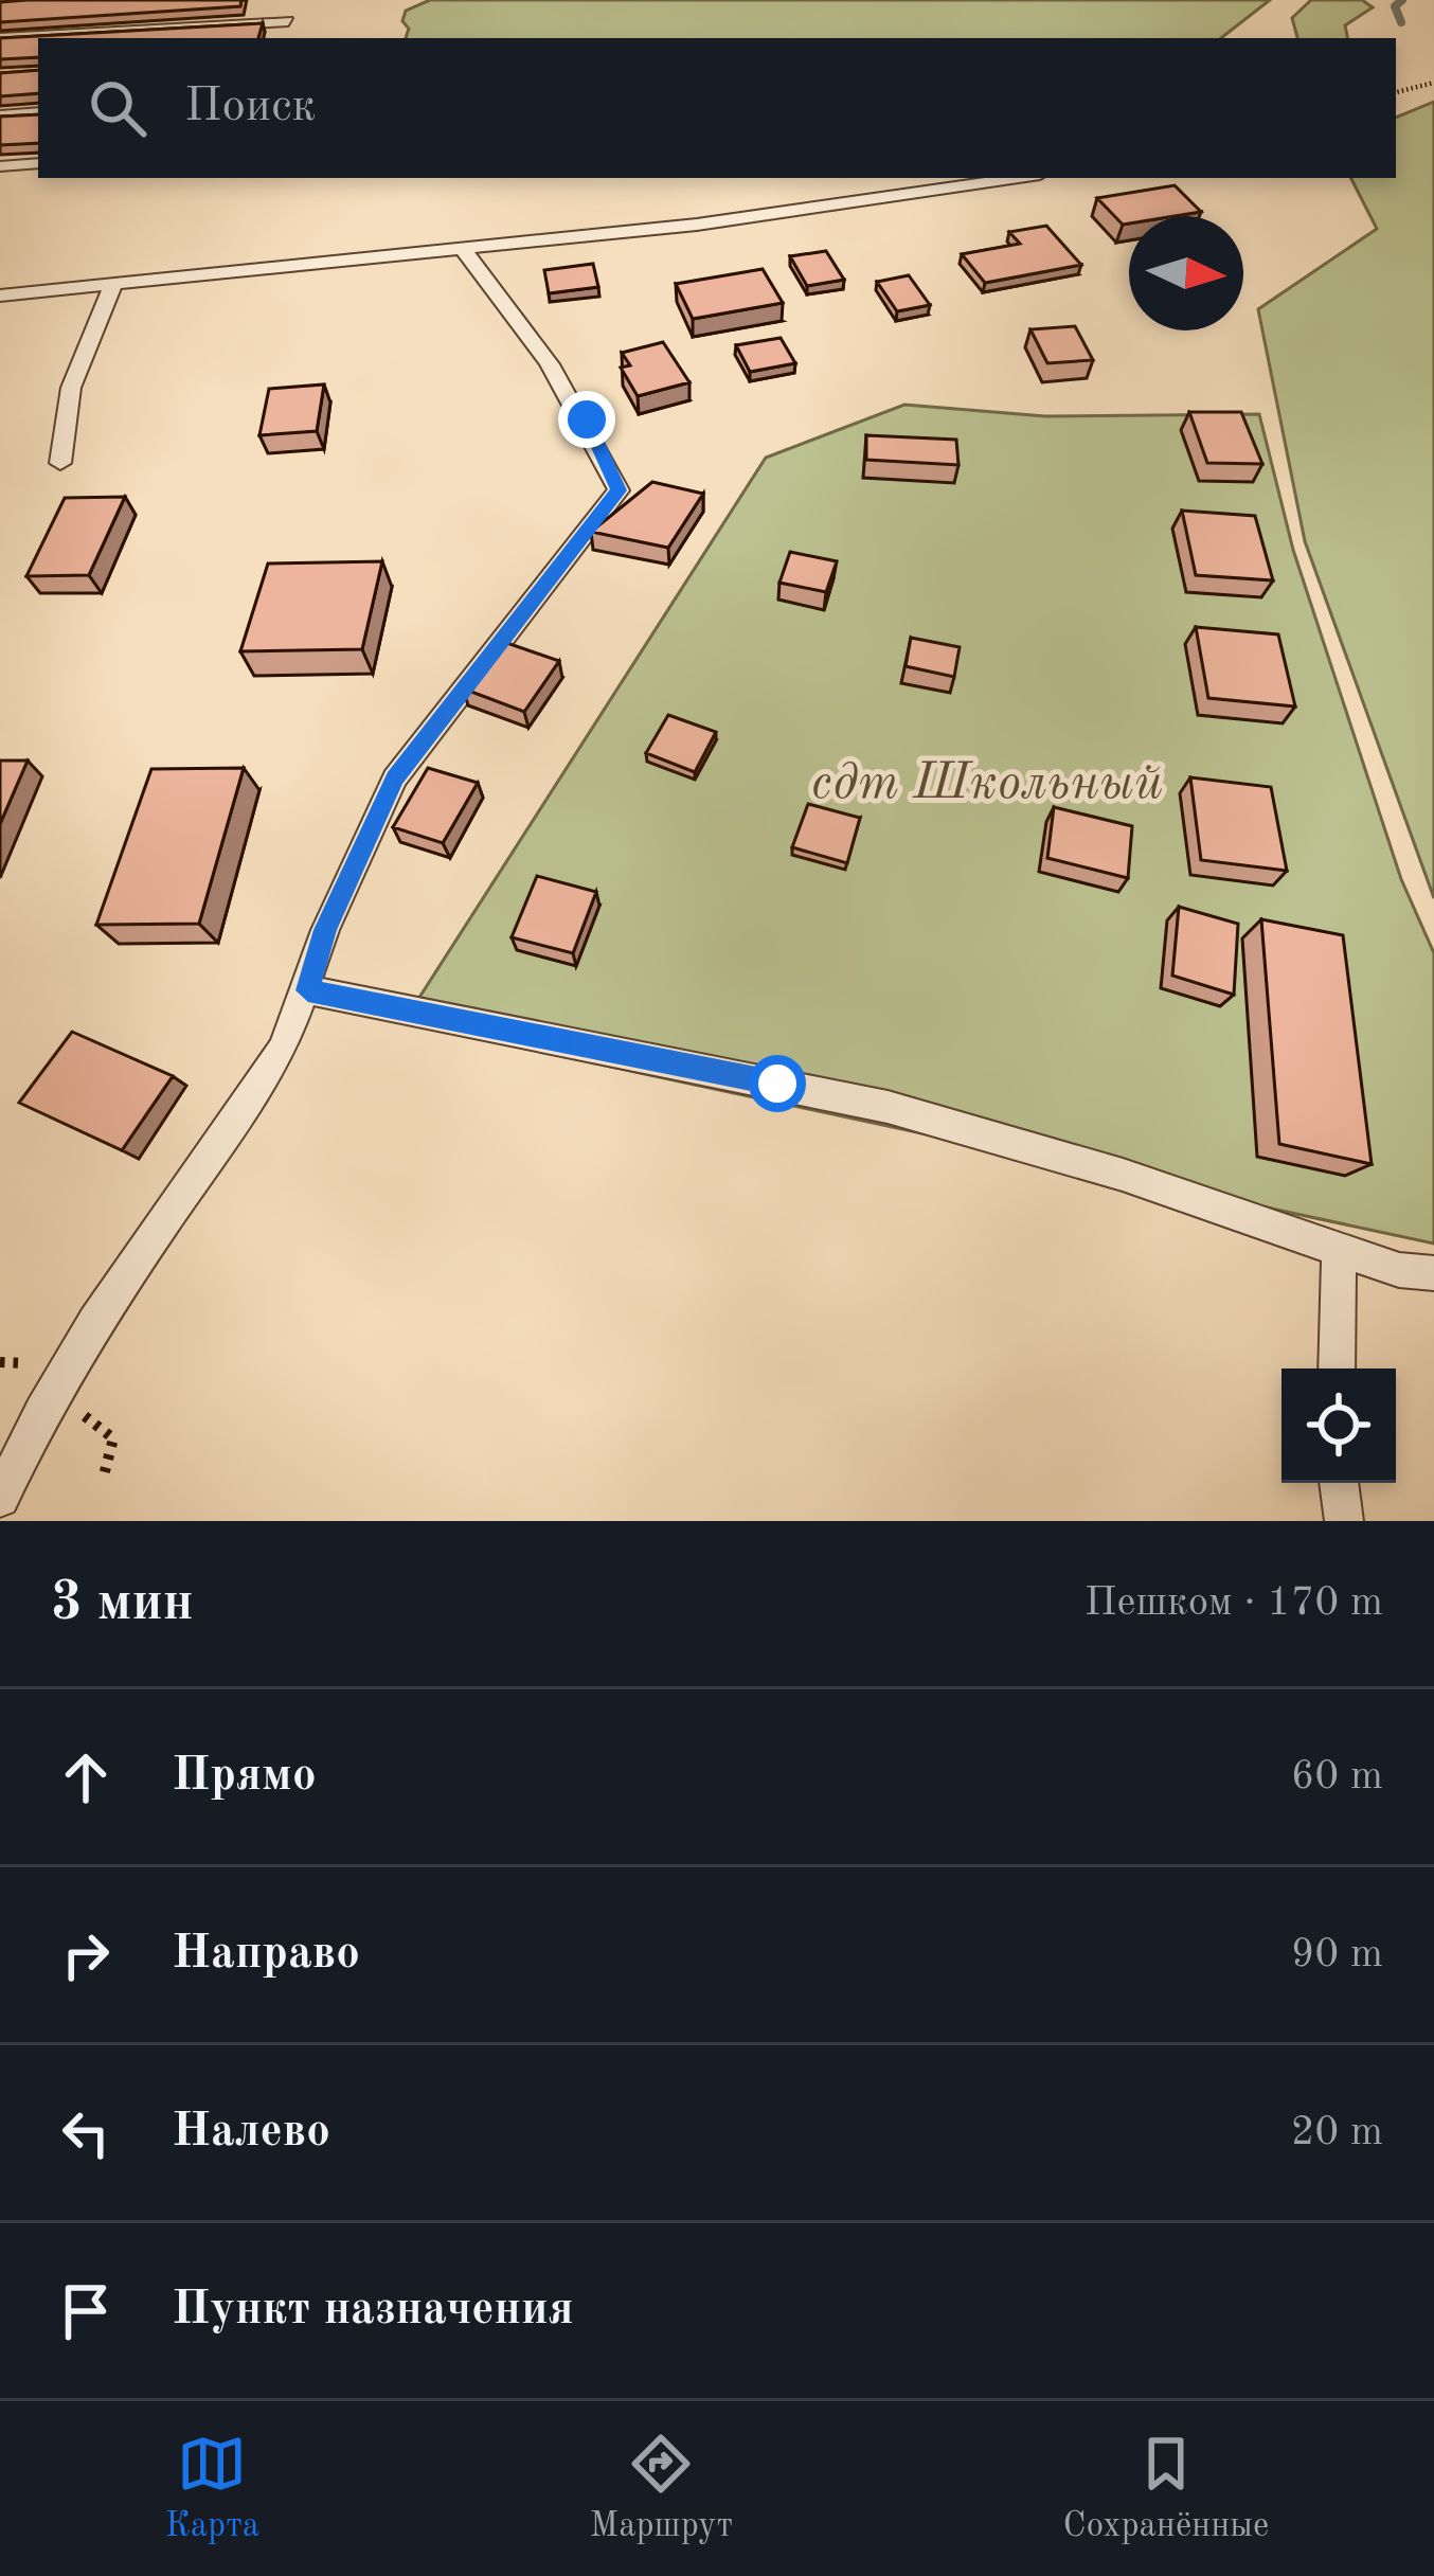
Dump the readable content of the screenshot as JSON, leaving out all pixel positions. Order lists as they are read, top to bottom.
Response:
{
  "parks": ["сдт Школьный"],
  "north": "right",
  "page": {
    "search": "Поиск",
    "heading": ["3 мин", "Пешком · 170 m"],
    "list": [
      ["Прямо", "60 m"],
      ["Направо", "90 m"],
      ["Налево", "20 m"],
      "Пункт назначения"
    ],
    "nav": ["Карта", "Маршрут", "Сохранённые"]
  }
}
